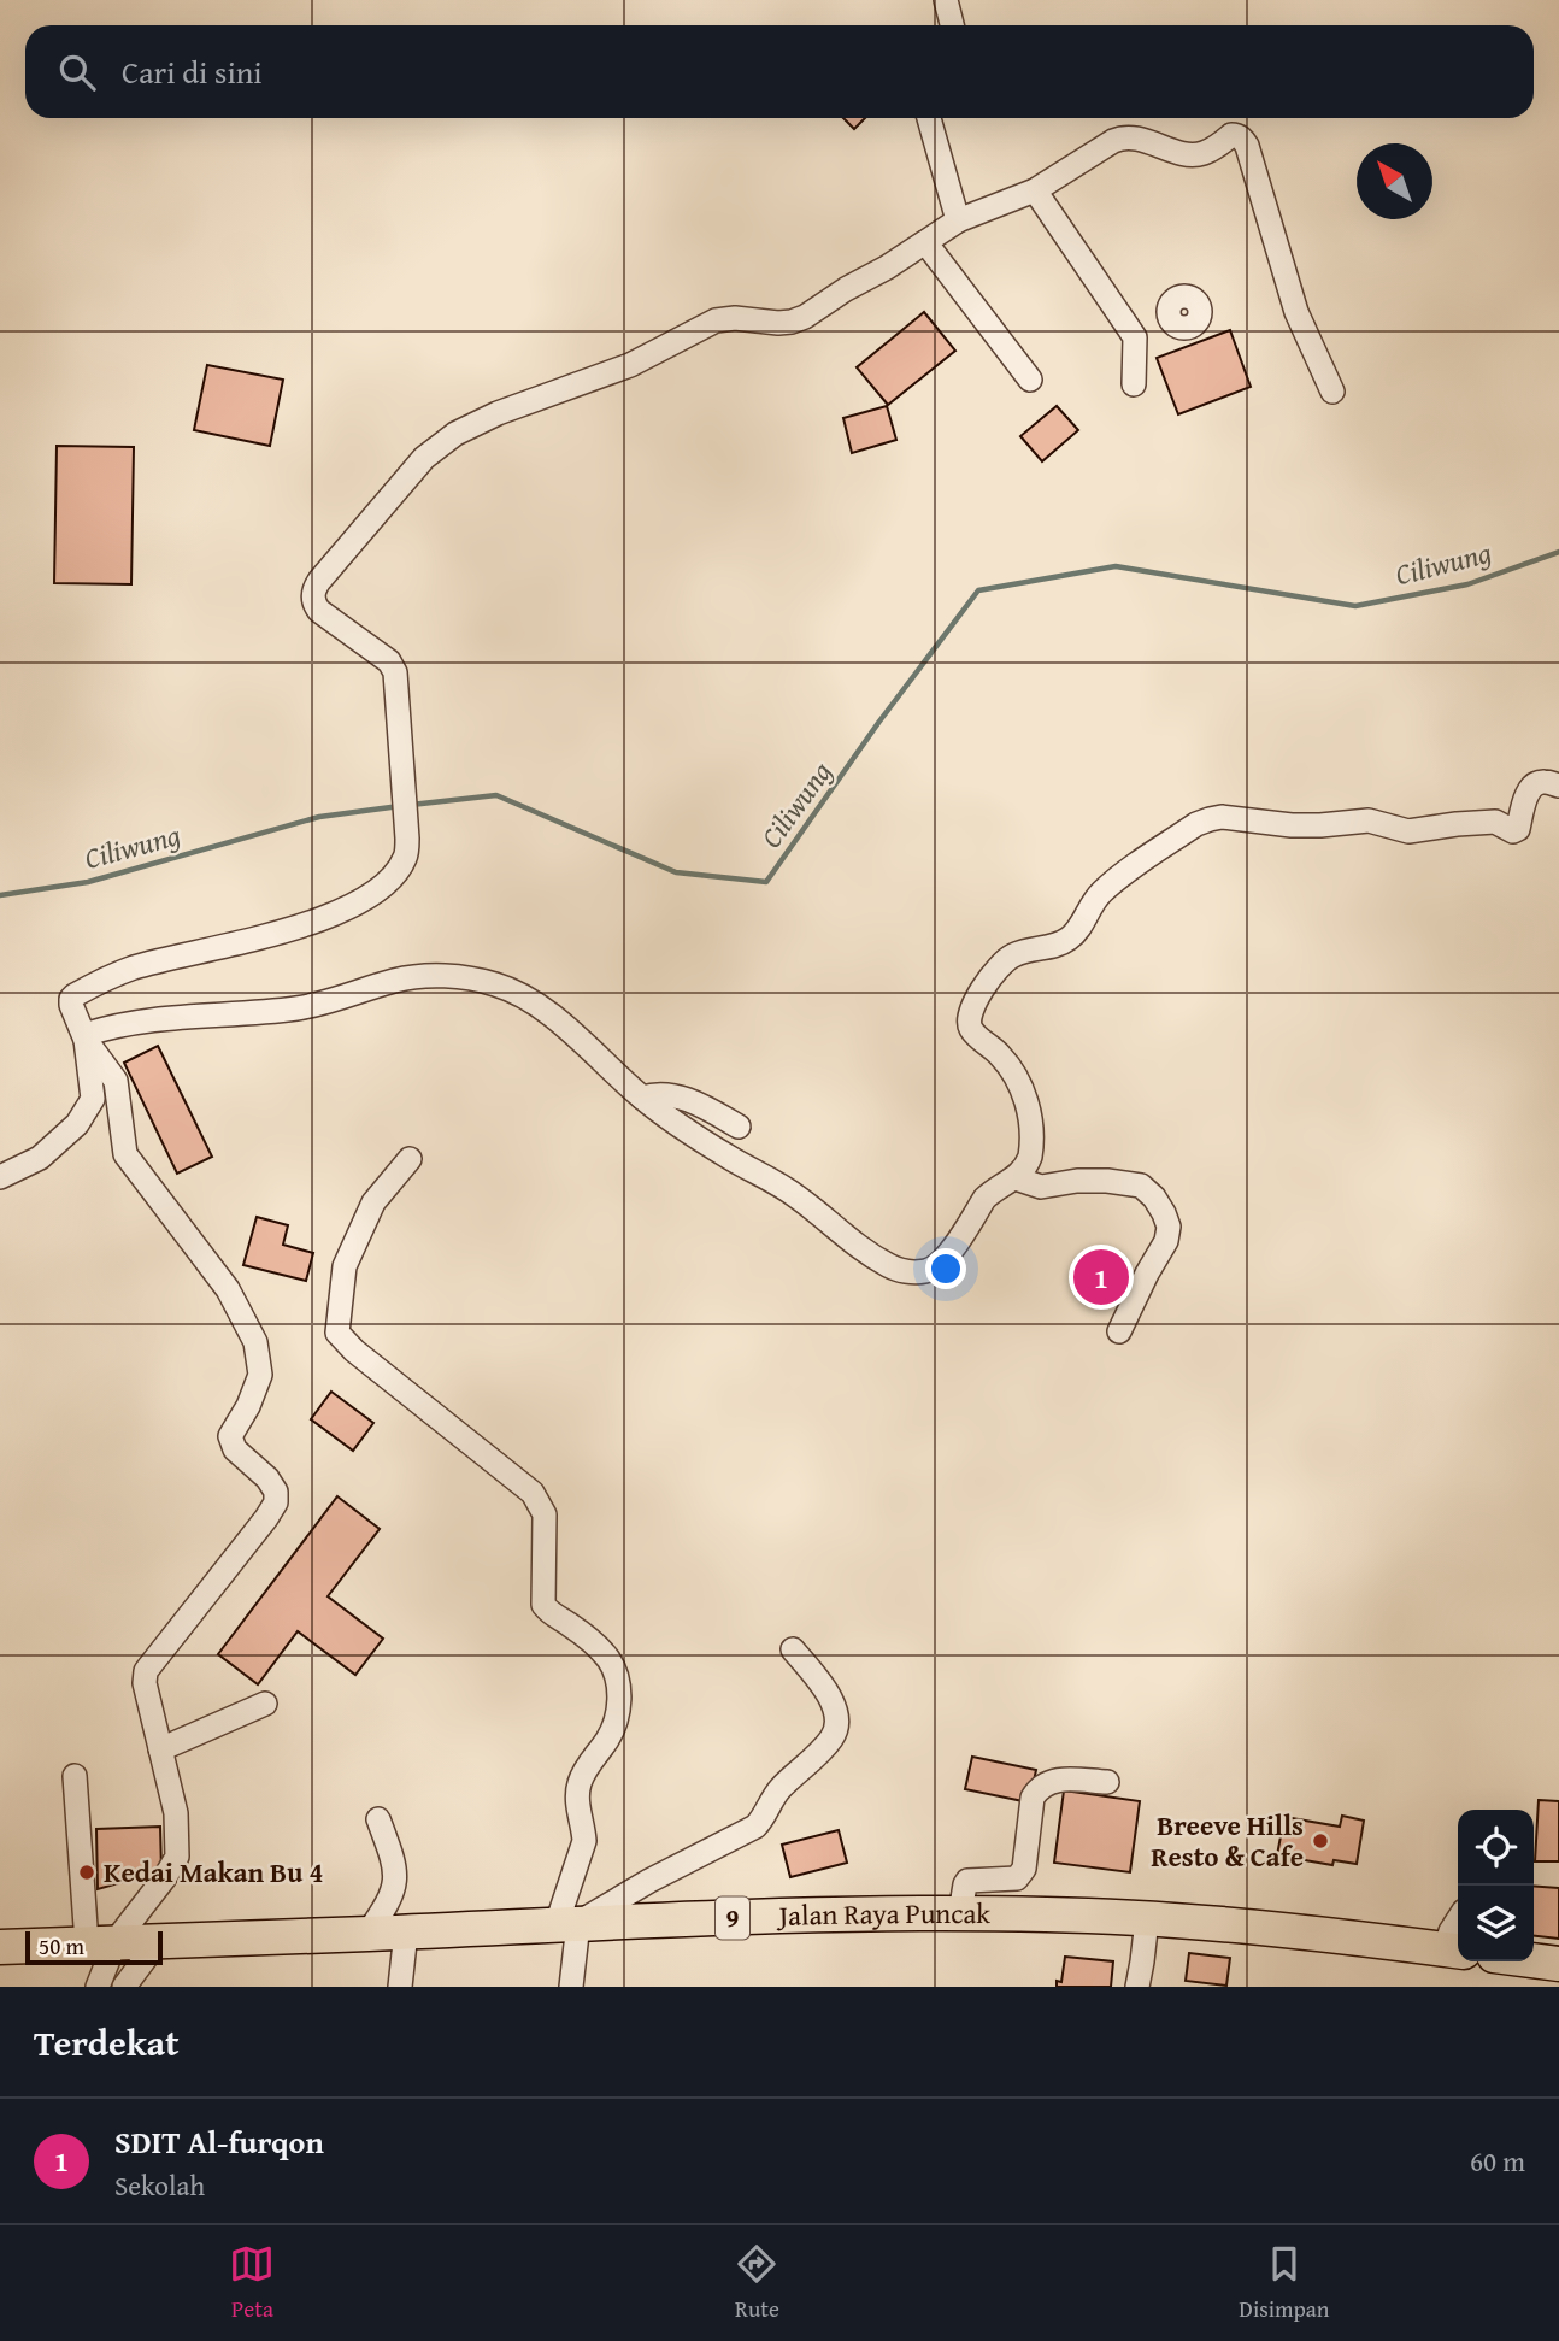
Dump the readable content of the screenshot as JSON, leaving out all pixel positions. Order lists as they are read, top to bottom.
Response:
{
  "streets": {
    "highway": ["Jalan Raya Puncak", "9"]
  },
  "water": ["Ciliwung"],
  "places": ["Breeve Hills Resto & Cafe", "Kedai Makan Bu 4"],
  "scale_bar": "50 m",
  "north": "top left",
  "page": {
    "search": "Cari di sini",
    "pins": "1",
    "scale": "50 m",
    "heading": "Terdekat",
    "list": [
      {
        "mark": "1",
        "name": "SDIT Al-furqon",
        "note": "Sekolah",
        "value": "60 m"
      }
    ],
    "nav": ["Peta", "Rute", "Disimpan"]
  }
}
